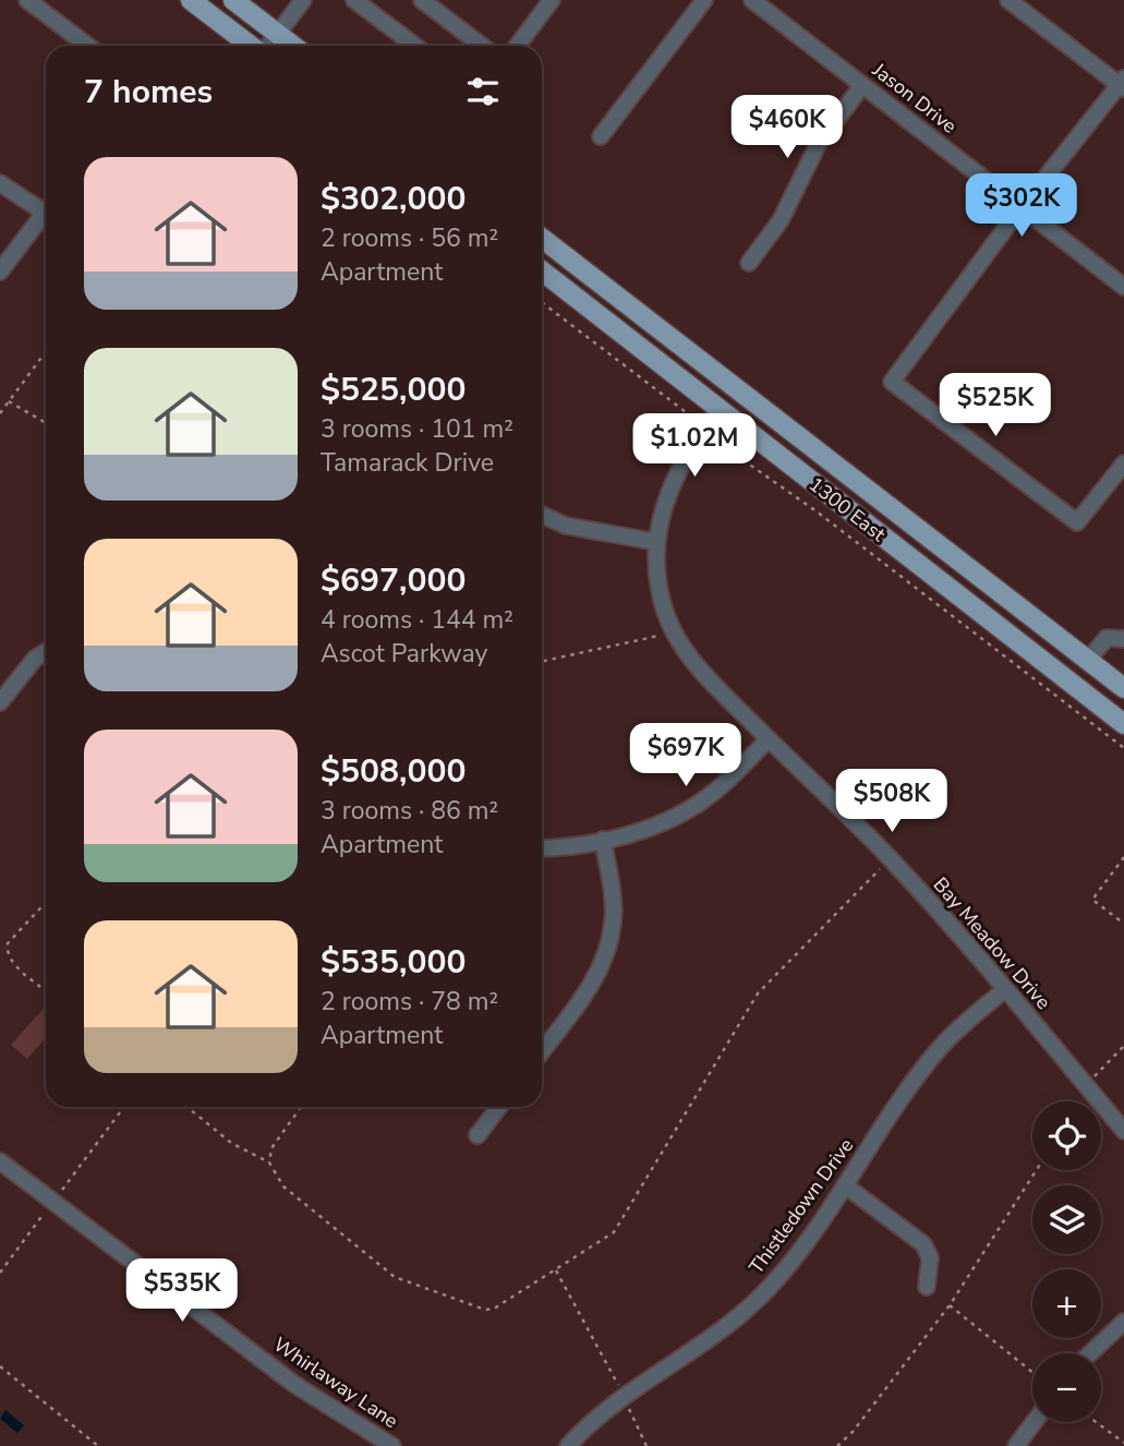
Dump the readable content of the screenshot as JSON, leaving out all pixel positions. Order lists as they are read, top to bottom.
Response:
{
  "streets": {
    "main road": ["1300 East"],
    "street": [
      "Jason Drive",
      "Bay Meadow Drive",
      "Thistledown Drive",
      "Whirlaway Lane"
    ]
  },
  "crossings": [
    ["1300 East", "Bay Meadow Drive"],
    ["Bay Meadow Drive", "Thistledown Drive"]
  ],
  "page": {
    "heading": "7 homes",
    "price": [
      "$460K",
      "$302K",
      "$525K",
      "$1.02M",
      "$697K",
      "$508K",
      "$535K"
    ],
    "list": [
      {
        "name": "$302,000",
        "note": "2 rooms · 56 m² · Apartment"
      },
      {
        "name": "$525,000",
        "note": "3 rooms · 101 m² · Tamarack Drive"
      },
      {
        "name": "$697,000",
        "note": "4 rooms · 144 m² · Ascot Parkway"
      },
      {
        "name": "$508,000",
        "note": "3 rooms · 86 m² · Apartment"
      },
      {
        "name": "$535,000",
        "note": "2 rooms · 78 m² · Apartment"
      }
    ],
    "map_buttons": ["+", "−"]
  }
}
